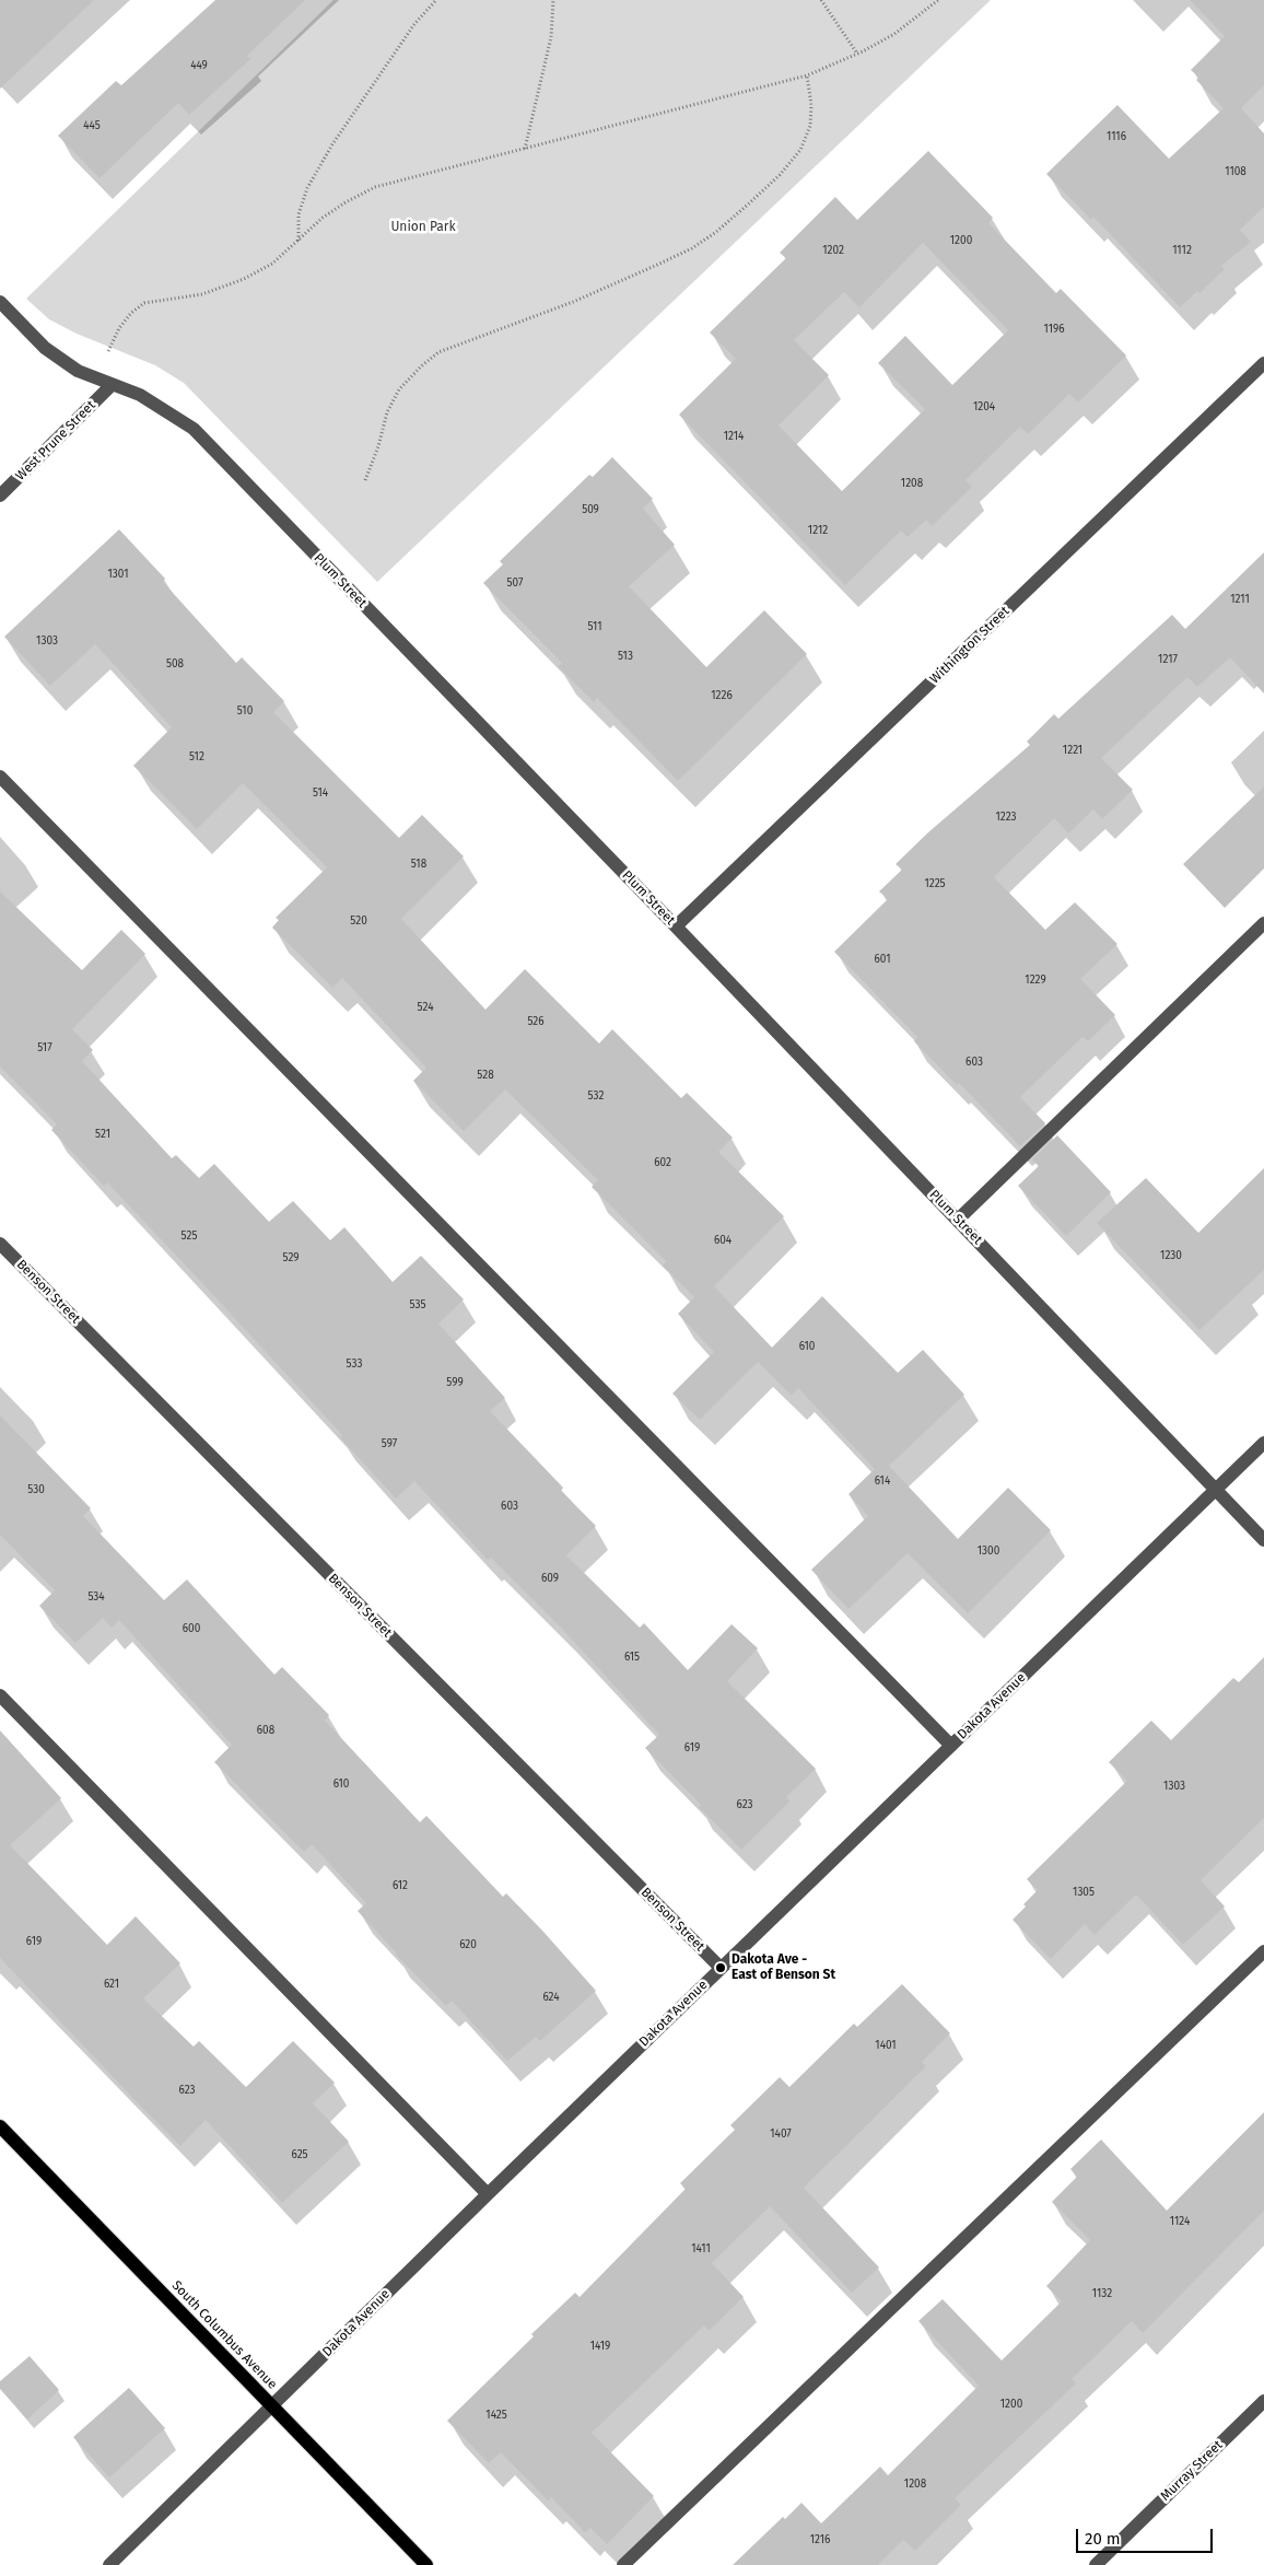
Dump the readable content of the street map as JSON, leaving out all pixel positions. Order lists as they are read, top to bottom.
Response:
{
  "streets": {
    "main road": ["South Columbus Avenue"],
    "street": [
      "West Prune Street",
      "Plum Street",
      "Withington Street",
      "Benson Street",
      "Dakota Avenue",
      "Murray Street"
    ]
  },
  "crossings": [
    ["West Prune Street", "Plum Street"],
    ["Plum Street", "Withington Street"],
    ["Plum Street", "Dakota Avenue"],
    ["Benson Street", "Dakota Avenue"],
    ["Dakota Avenue", "South Columbus Avenue"]
  ],
  "parks": ["Union Park"],
  "places": ["Dakota Ave - East of Benson St"],
  "house_numbers": [
    "449",
    "445",
    "1116",
    "1108",
    "1200",
    "1202",
    "1112",
    "1196",
    "1204",
    "1214",
    "1208",
    "509",
    "1212",
    "1301",
    "507",
    "1211",
    "511",
    "1303",
    "513",
    "1217",
    "508",
    "1226",
    "510",
    "1221",
    "512",
    "514",
    "1223",
    "518",
    "1225",
    "520",
    "601",
    "1229",
    "524",
    "526",
    "517",
    "603",
    "528",
    "532",
    "521",
    "602",
    "525",
    "604",
    "1230",
    "529",
    "535",
    "610",
    "533",
    "599",
    "597",
    "614",
    "530",
    "603",
    "1300",
    "609",
    "534",
    "600",
    "615",
    "608",
    "619",
    "610",
    "1303",
    "623",
    "612",
    "1305",
    "619",
    "620",
    "621",
    "624",
    "1401",
    "623",
    "1407",
    "625",
    "1124",
    "1411",
    "1132",
    "1419",
    "1200",
    "1425",
    "1208",
    "1216"
  ],
  "scale_bar": "20 m"
}
